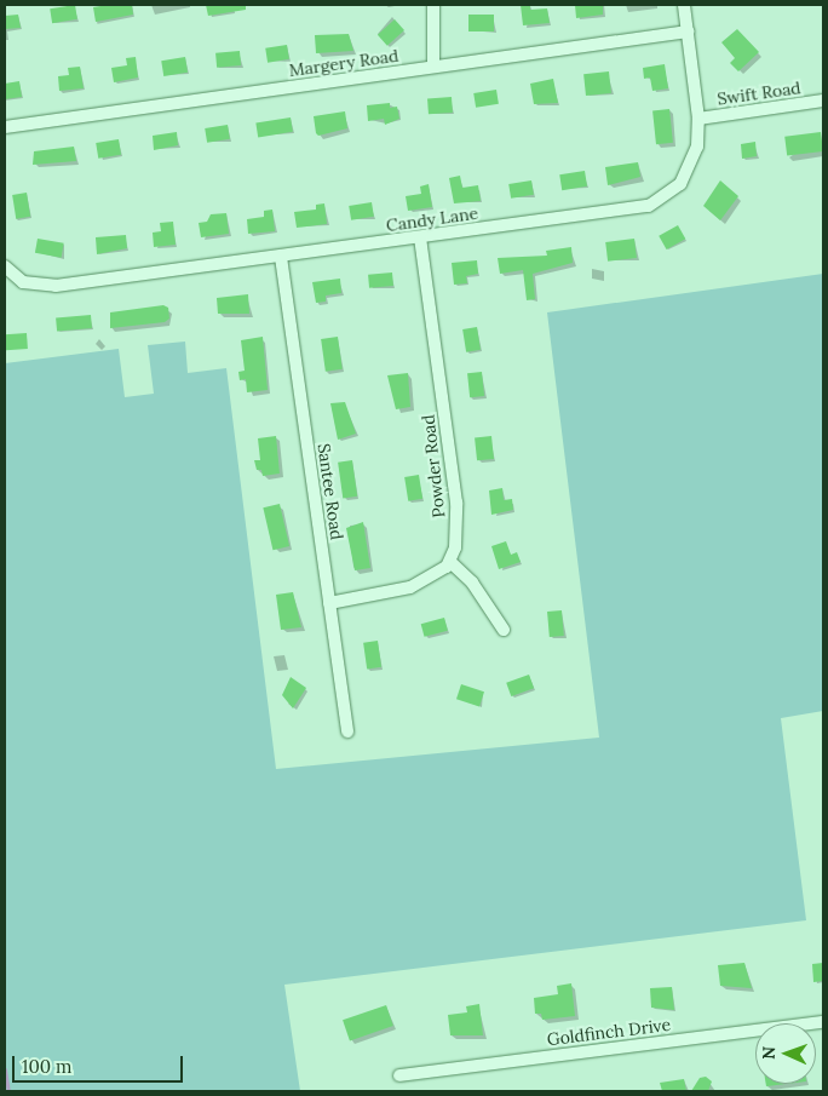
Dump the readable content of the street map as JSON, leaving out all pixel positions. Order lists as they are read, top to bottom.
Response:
{
  "streets": {
    "street": [
      "Margery Road",
      "Swift Road",
      "Candy Lane",
      "Powder Road",
      "Santee Road",
      "Goldfinch Drive"
    ]
  },
  "crossings": [
    ["Margery Road", "Candy Lane"],
    ["Swift Road", "Candy Lane"],
    ["Candy Lane", "Powder Road"],
    ["Candy Lane", "Santee Road"]
  ],
  "scale_bar": "100 m",
  "north": "left"
}
